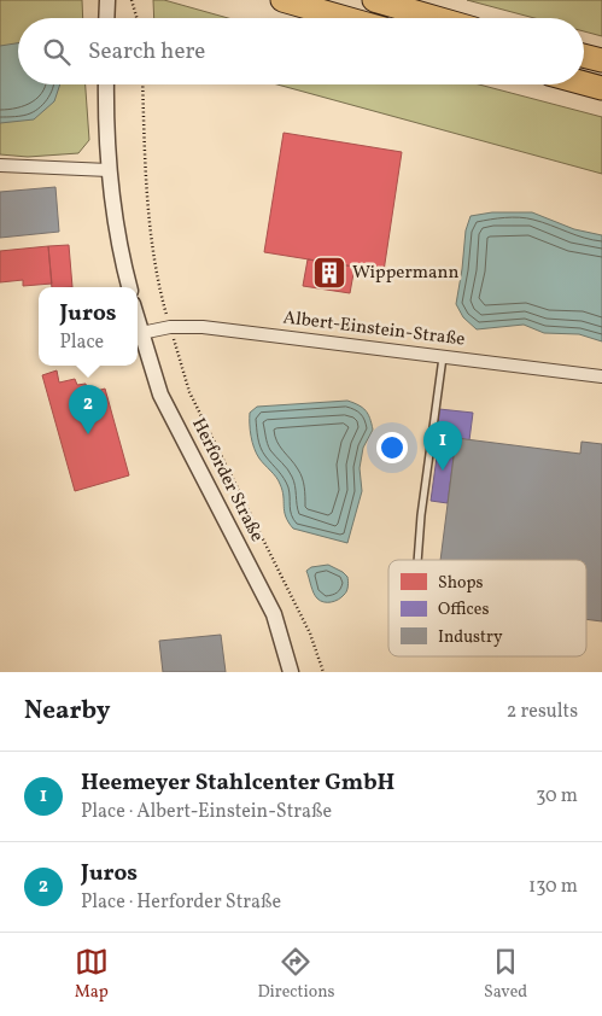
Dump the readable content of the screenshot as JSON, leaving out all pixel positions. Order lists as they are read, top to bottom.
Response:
{
  "streets": {
    "street": ["Albert-Einstein-Straße", "Herforder Straße"]
  },
  "crossings": [
    ["Albert-Einstein-Straße", "Herforder Straße"]
  ],
  "places": {
    "building": ["Wippermann"]
  },
  "legend": ["Shops", "Offices", "Industry"],
  "page": {
    "search": "Search here",
    "popup": ["Juros", "Place"],
    "pins": ["2", "1"],
    "heading": ["Nearby", "2 results"],
    "list": [
      {
        "mark": "1",
        "name": "Heemeyer Stahlcenter GmbH",
        "note": "Place · Albert-Einstein-Straße",
        "value": "30 m"
      },
      {
        "mark": "2",
        "name": "Juros",
        "note": "Place · Herforder Straße",
        "value": "130 m"
      }
    ],
    "nav": ["Map", "Directions", "Saved"]
  }
}
